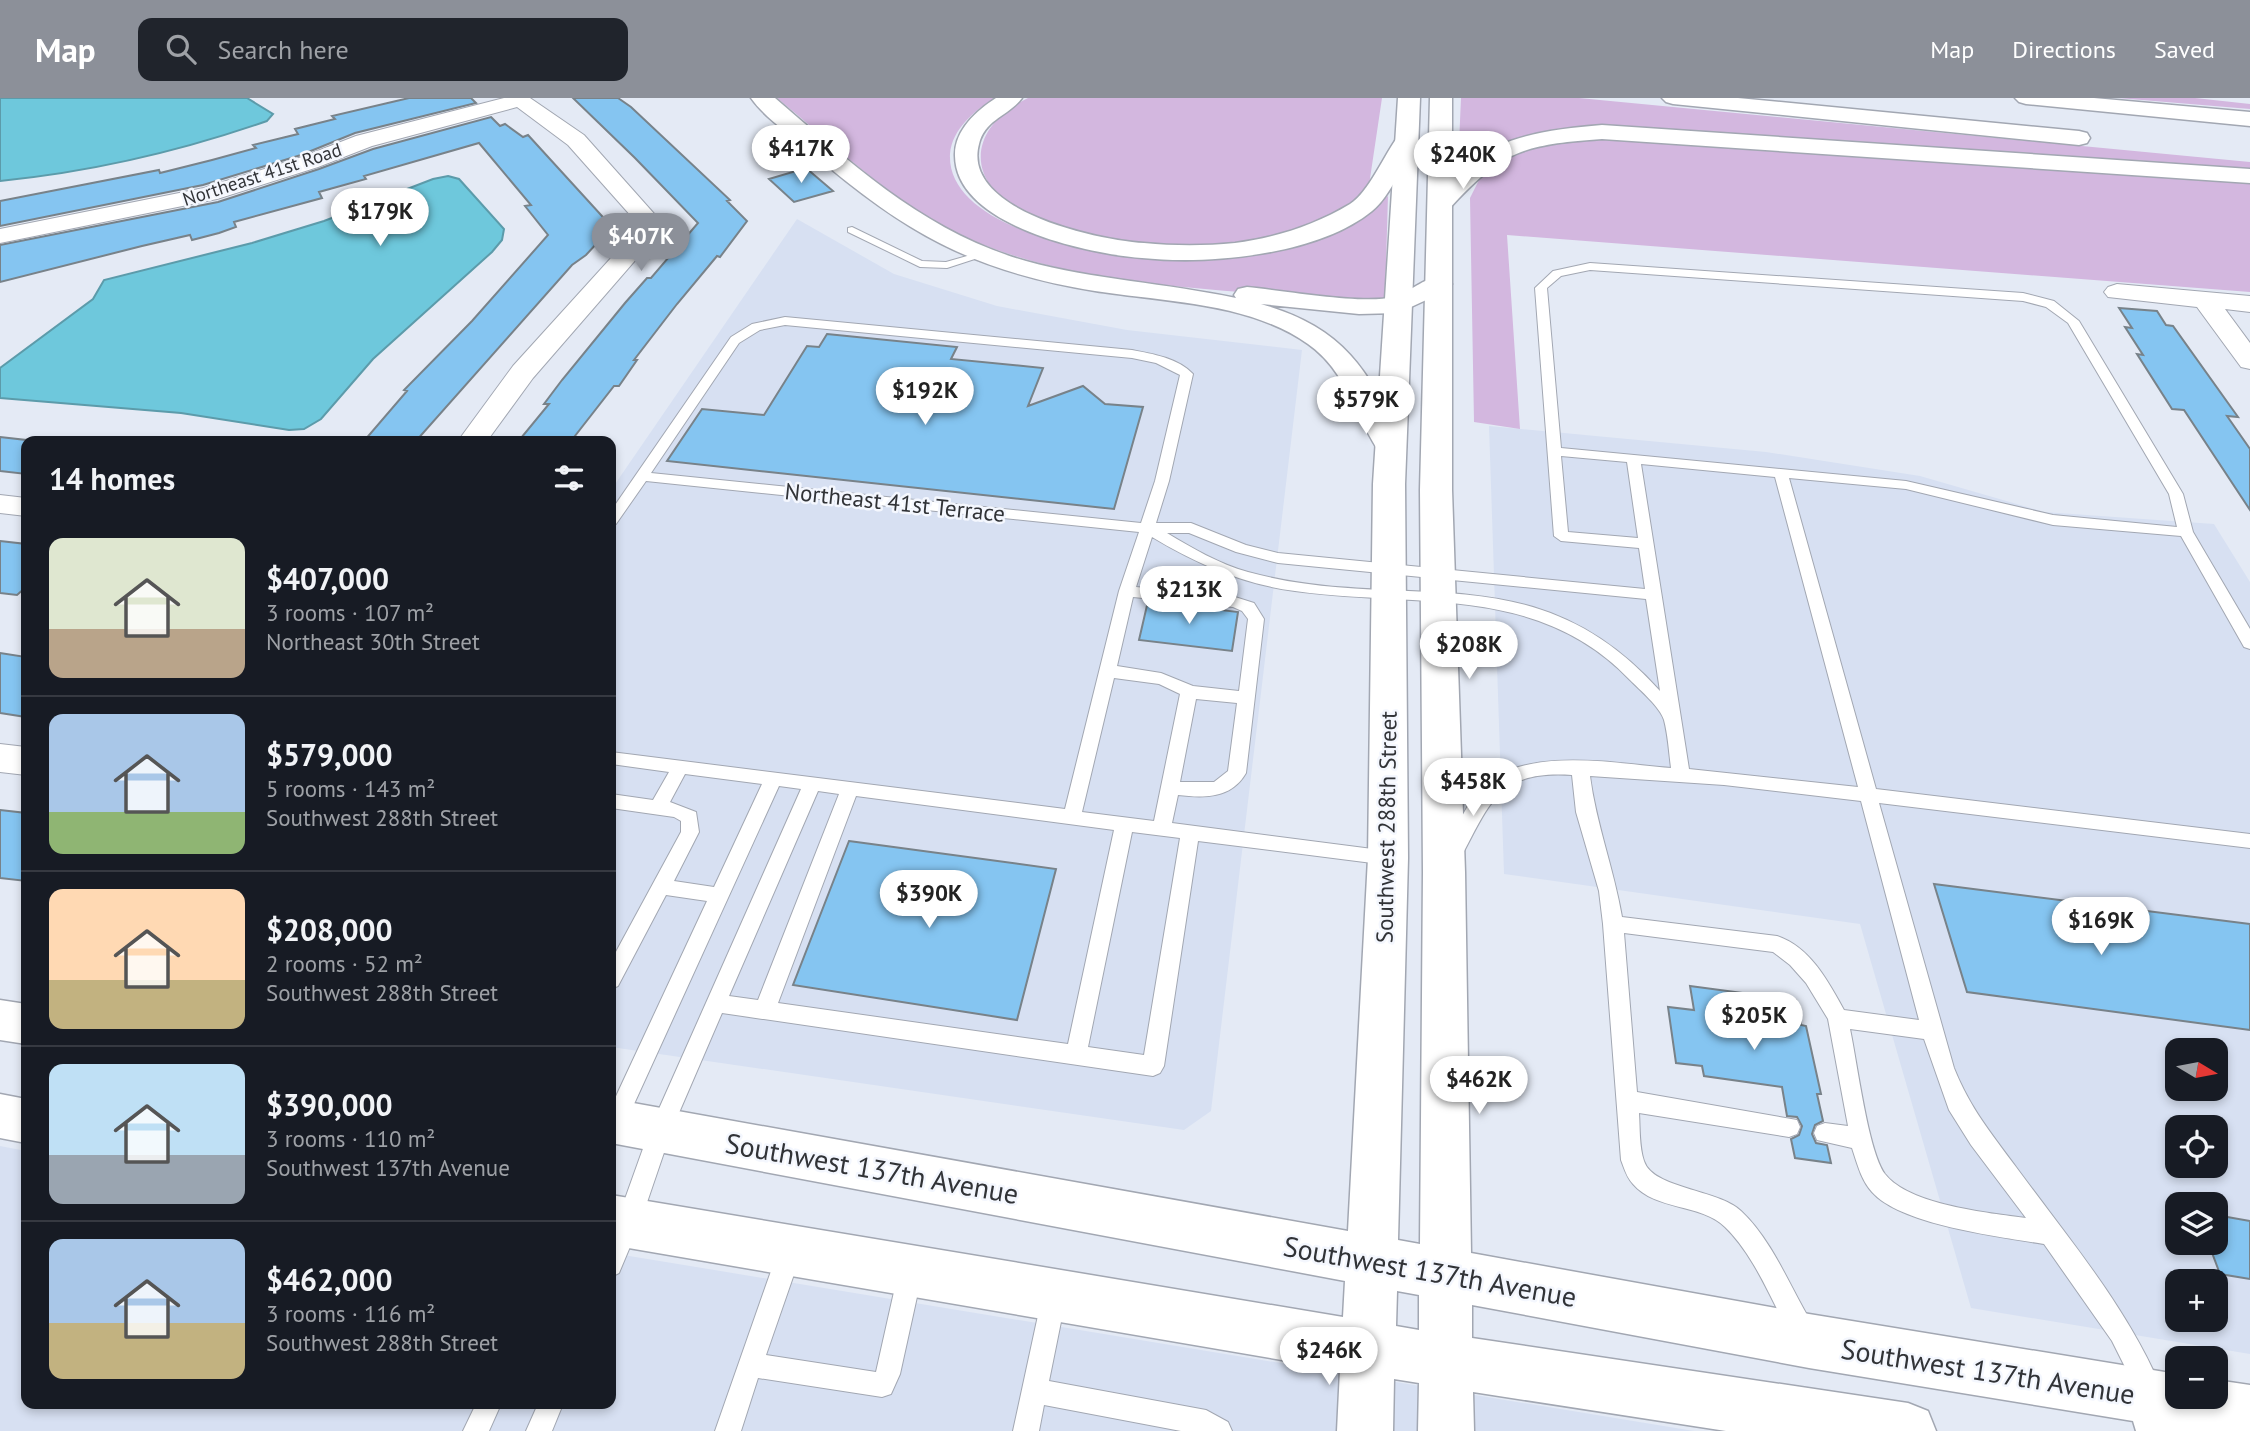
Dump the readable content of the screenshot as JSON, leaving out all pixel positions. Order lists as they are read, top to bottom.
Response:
{
  "streets": {
    "main road": ["Southwest 288th Street", "Southwest 137th Avenue"],
    "street": ["Northeast 41st Road"],
    "lane": ["Northeast 41st Terrace"]
  },
  "crossings": [
    ["Northeast 41st Terrace", "Southwest 288th Street"],
    ["Southwest 288th Street", "Southwest 137th Avenue"]
  ],
  "north": "right",
  "page": {
    "header": "Map",
    "search": "Search here",
    "nav": ["Map", "Directions", "Saved"],
    "price": [
      "$417K",
      "$240K",
      "$179K",
      "$407K",
      "$192K",
      "$579K",
      "$213K",
      "$208K",
      "$458K",
      "$390K",
      "$169K",
      "$205K",
      "$462K",
      "$246K"
    ],
    "heading": "14 homes",
    "list": [
      {
        "name": "$407,000",
        "note": "3 rooms · 107 m² · Northeast 30th Street"
      },
      {
        "name": "$579,000",
        "note": "5 rooms · 143 m² · Southwest 288th Street"
      },
      {
        "name": "$208,000",
        "note": "2 rooms · 52 m² · Southwest 288th Street"
      },
      {
        "name": "$390,000",
        "note": "3 rooms · 110 m² · Southwest 137th Avenue"
      },
      {
        "name": "$462,000",
        "note": "3 rooms · 116 m² · Southwest 288th Street"
      }
    ],
    "map_buttons": ["+", "−"]
  }
}
